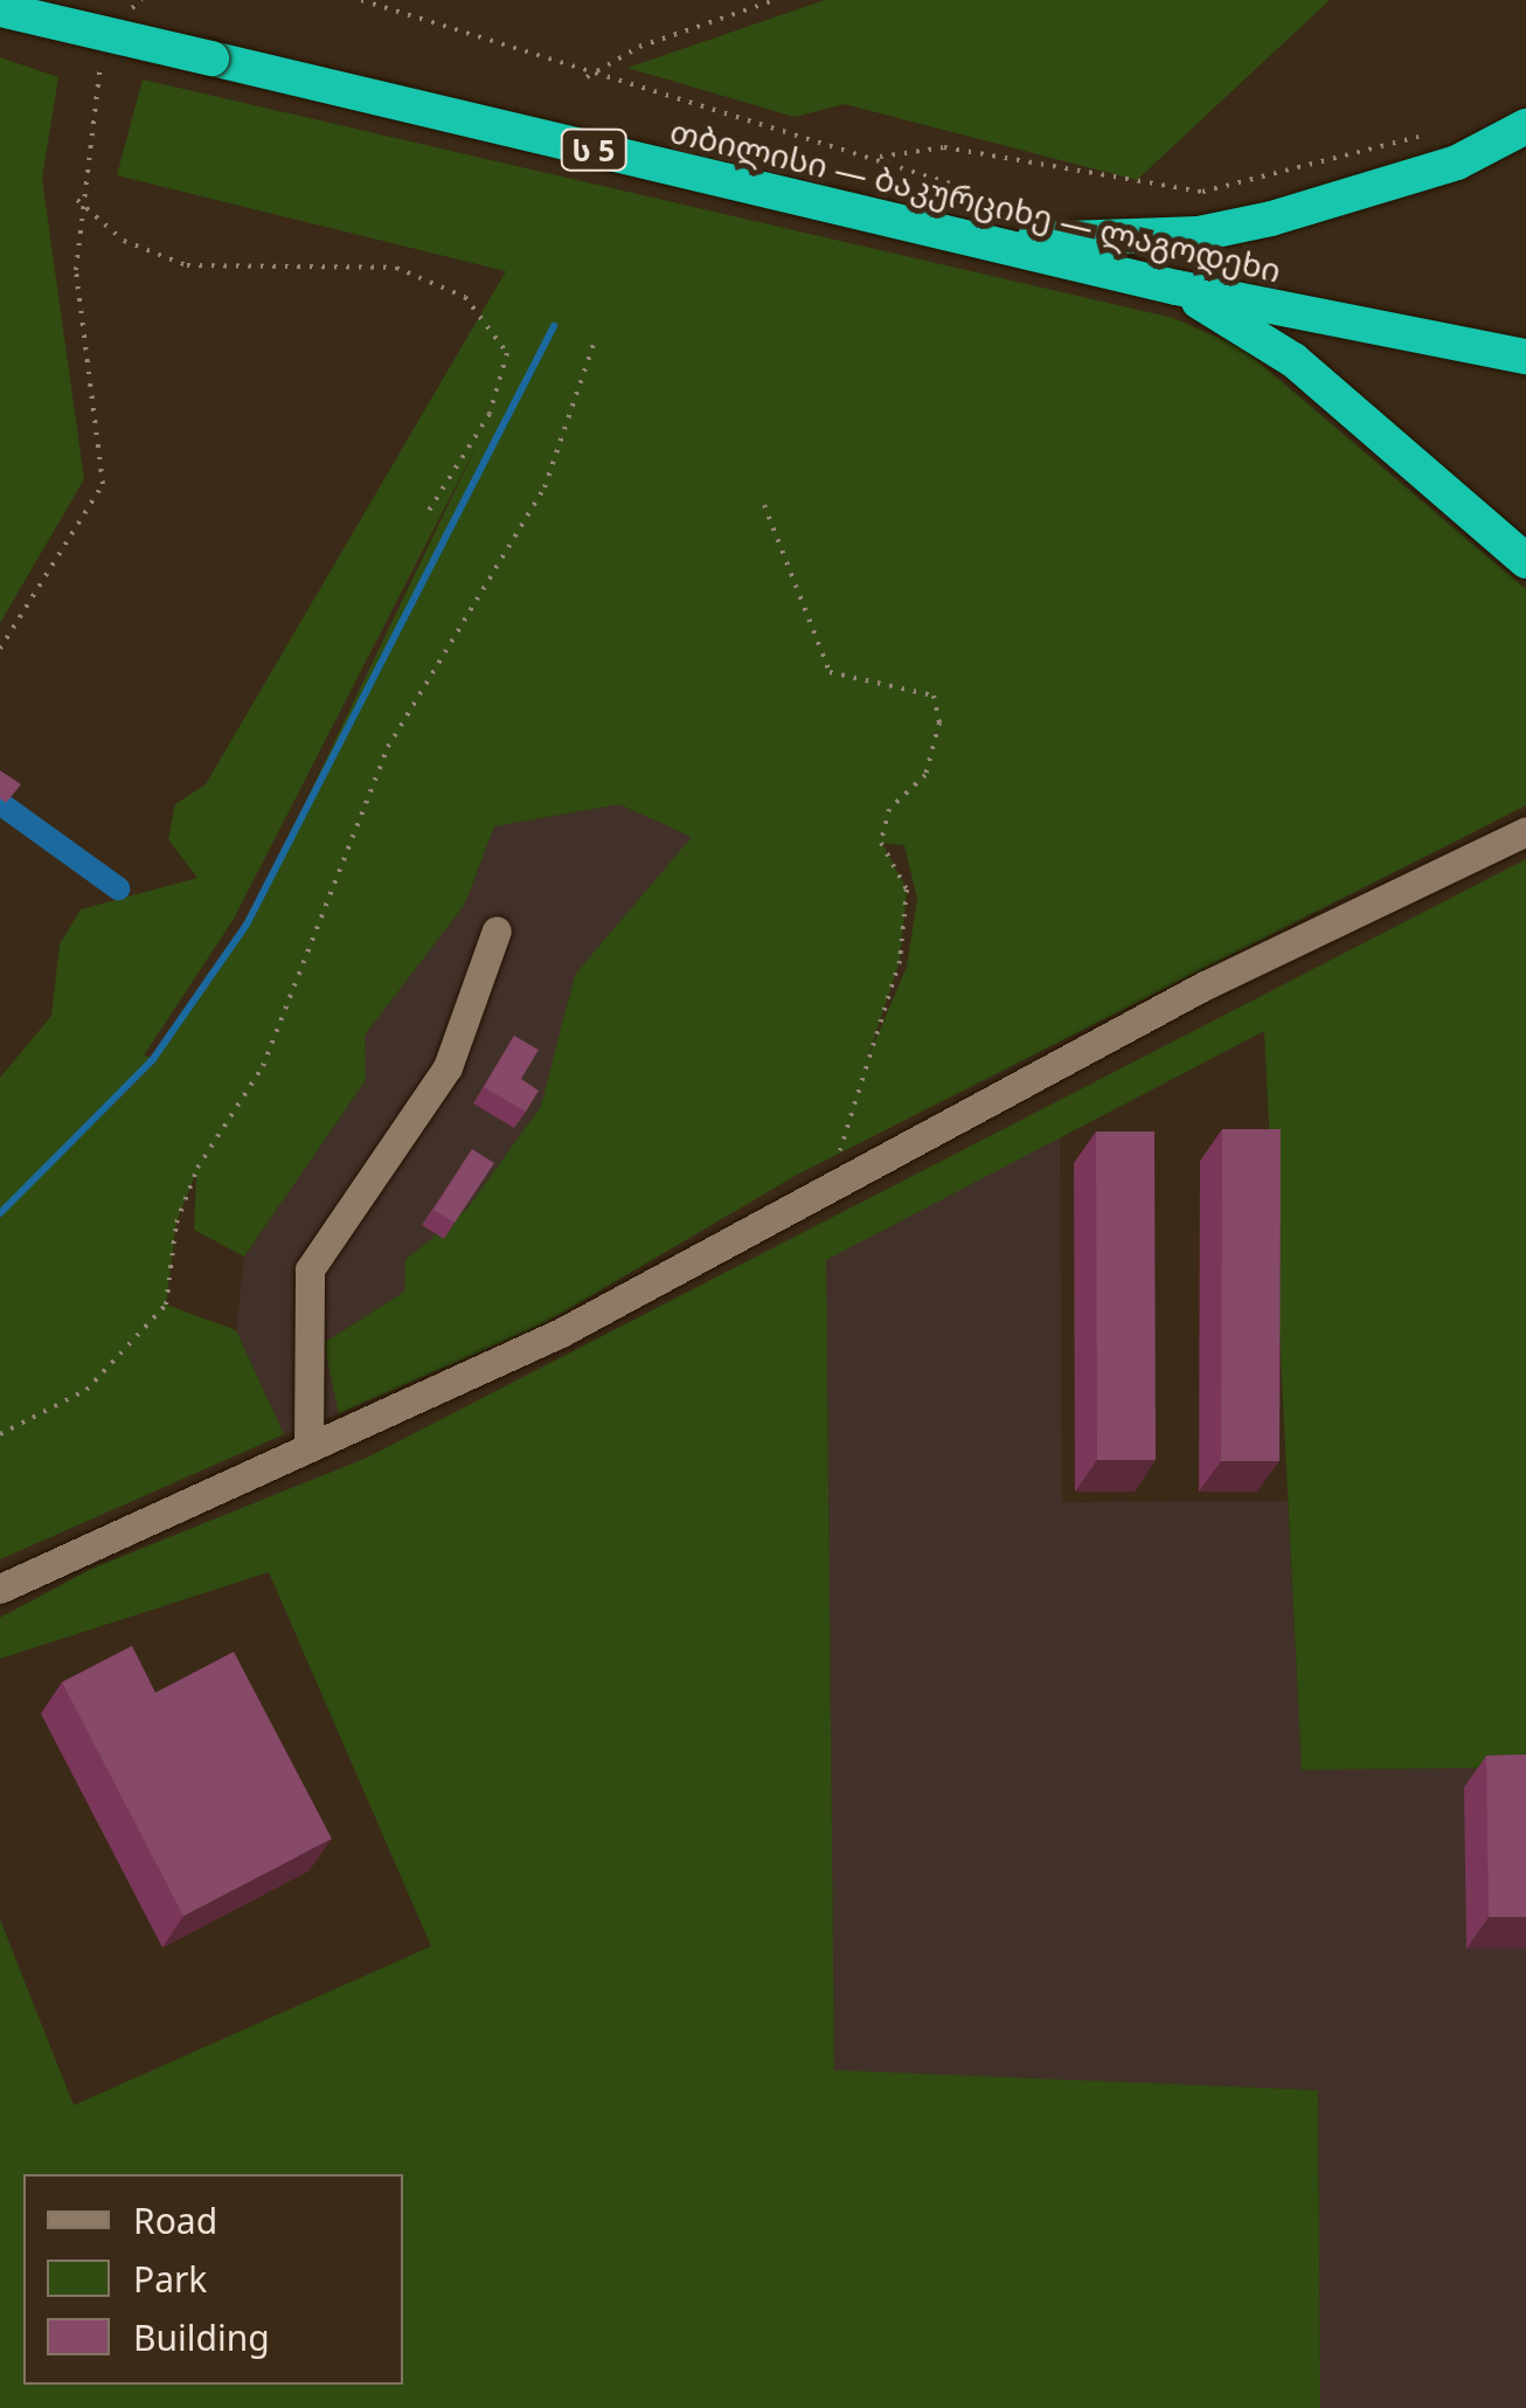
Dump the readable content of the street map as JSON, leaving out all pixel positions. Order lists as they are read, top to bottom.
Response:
{
  "streets": {
    "highway": ["ს 5", "თბილისი — ბაკურციხე — ლაგოდეხი"]
  },
  "legend": ["Road", "Park", "Building"]
}
